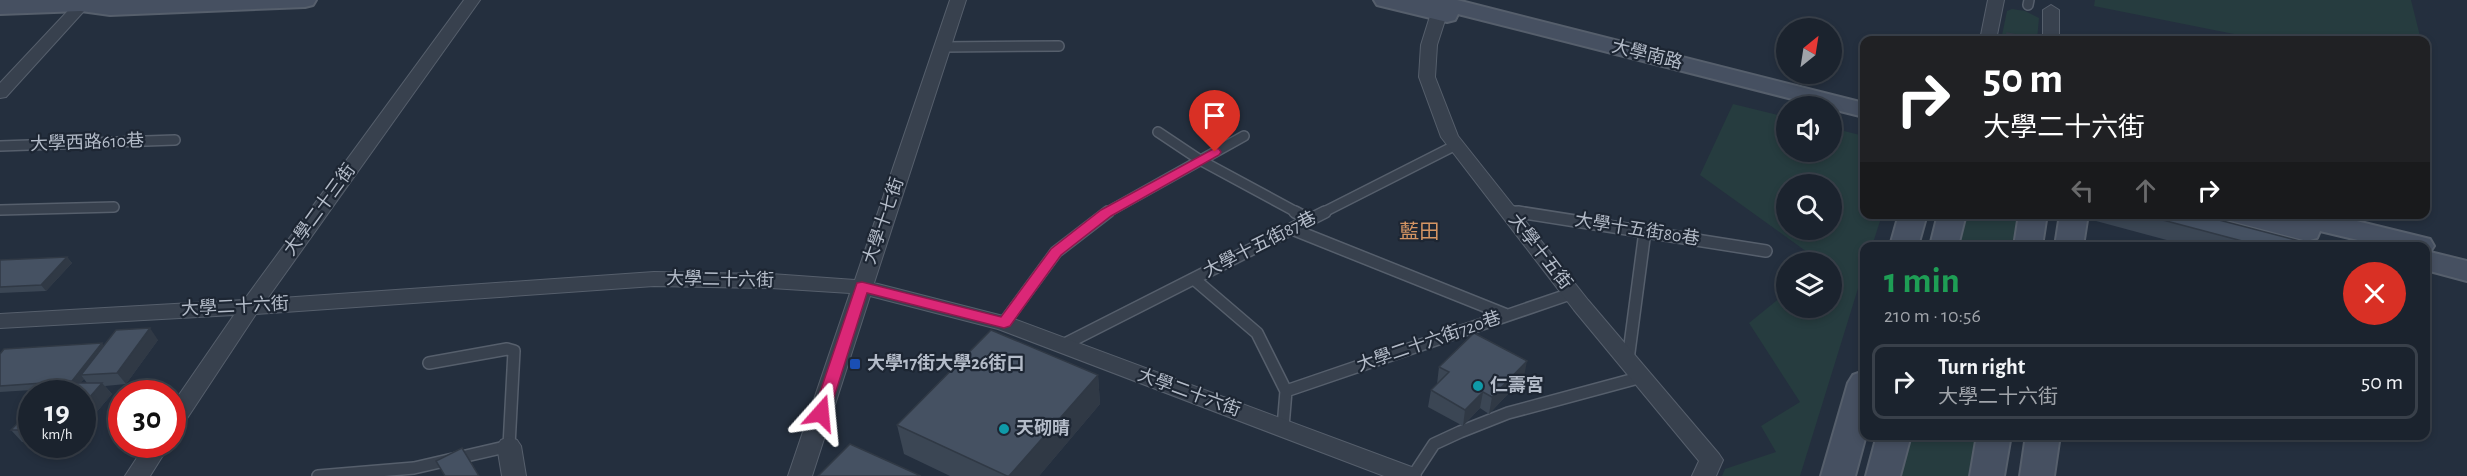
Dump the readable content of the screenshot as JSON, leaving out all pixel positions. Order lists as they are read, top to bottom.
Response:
{
  "streets": {
    "street": [
      "大學南路",
      "大學二十三街",
      "大學十七街",
      "大學十五街",
      "大學二十六街"
    ],
    "lane": [
      "大學西路610巷",
      "大學十五街80巷",
      "大學十五街87巷",
      "大學二十六街720巷"
    ]
  },
  "crossings": [
    ["大學南路", "大學十五街"],
    ["大學二十三街", "大學二十六街"],
    ["大學十七街", "大學二十六街"],
    ["大學十五街80巷", "大學十五街"],
    ["大學十五街87巷", "大學十五街"],
    ["大學十五街87巷", "大學二十六街"],
    ["大學十五街", "大學二十六街720巷"]
  ],
  "districts": ["藍田"],
  "places": {
    "transit": ["大學17街大學26街口"],
    "other": ["仁壽宮", "天砌晴"]
  },
  "north": "top right",
  "page": {
    "turn": ["50 m", "大學二十六街"],
    "heading": ["1 min", "210 m · 10:56"],
    "list": [
      {
        "name": "Turn right",
        "note": "大學二十六街",
        "value": "50 m"
      }
    ],
    "speed": "19 km/h",
    "limit": "30"
  }
}
